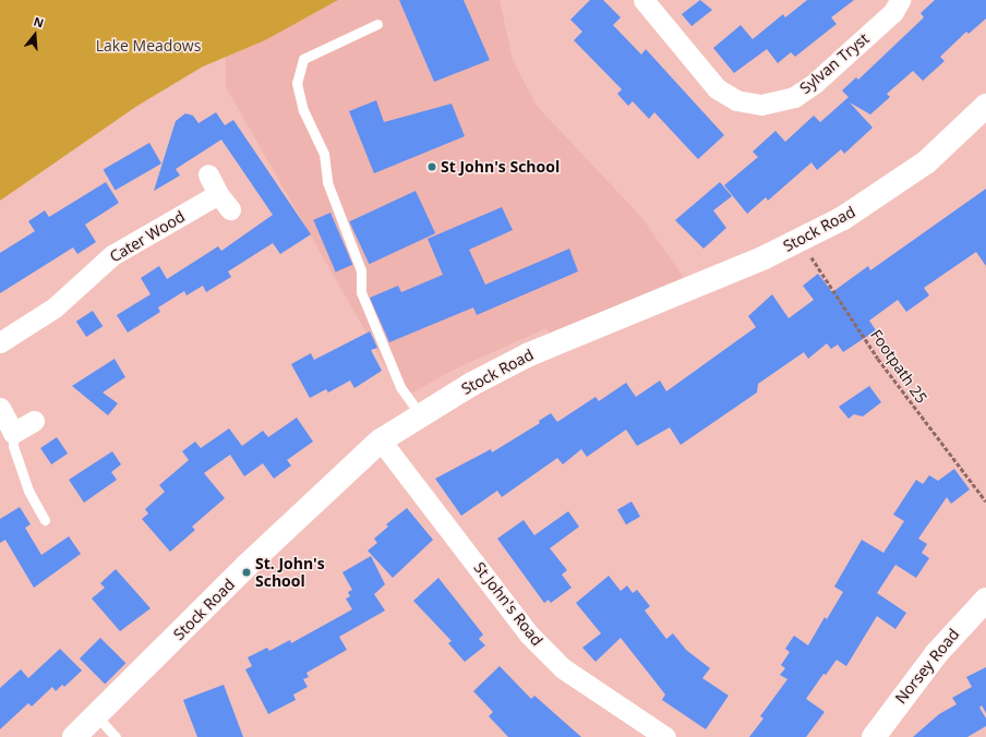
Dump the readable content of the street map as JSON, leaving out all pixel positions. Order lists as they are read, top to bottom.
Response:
{
  "streets": {
    "main road": ["Stock Road", "Norsey Road"],
    "street": ["Sylvan Tryst", "Cater Wood", "St John's Road"],
    "path": ["Footpath 25"]
  },
  "crossings": [
    ["Stock Road", "Footpath 25"],
    ["Stock Road", "St John's Road"]
  ],
  "parks": ["Lake Meadows"],
  "places": ["St John's School", "St. John's School"],
  "north": "top"
}
